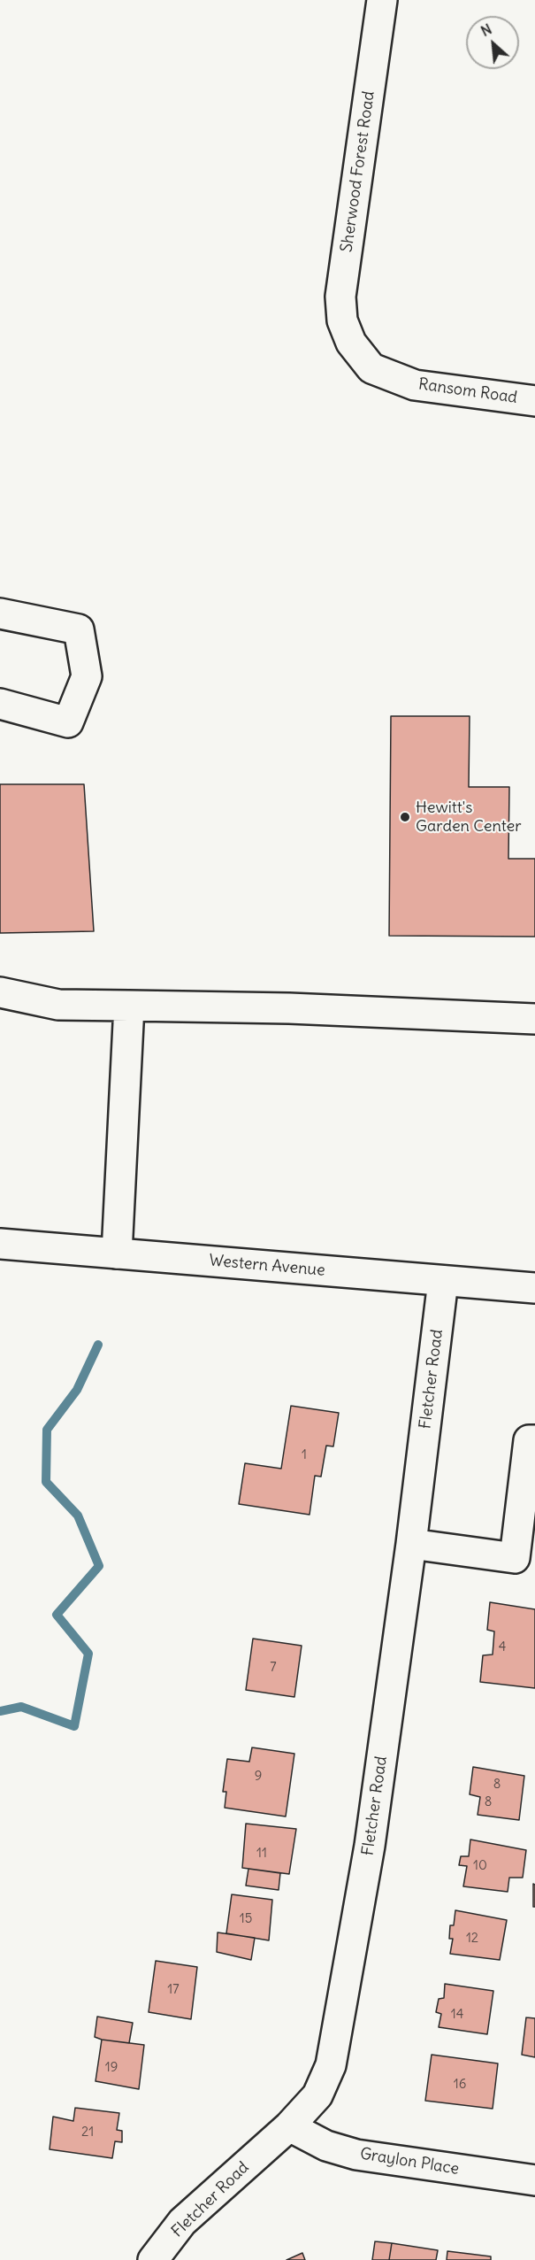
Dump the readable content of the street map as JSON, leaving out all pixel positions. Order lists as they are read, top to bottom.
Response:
{
  "streets": {
    "street": [
      "Sherwood Forest Road",
      "Ransom Road",
      "Western Avenue",
      "Fletcher Road",
      "Graylon Place"
    ]
  },
  "crossings": [
    ["Sherwood Forest Road", "Ransom Road"],
    ["Western Avenue", "Fletcher Road"],
    ["Fletcher Road", "Graylon Place"]
  ],
  "places": ["Hewitt's Garden Center"],
  "house_numbers": [
    "1",
    "4",
    "7",
    "9",
    "8",
    "8",
    "11",
    "10",
    "15",
    "12",
    "17",
    "14",
    "19",
    "16",
    "21"
  ],
  "north": "top left"
}
